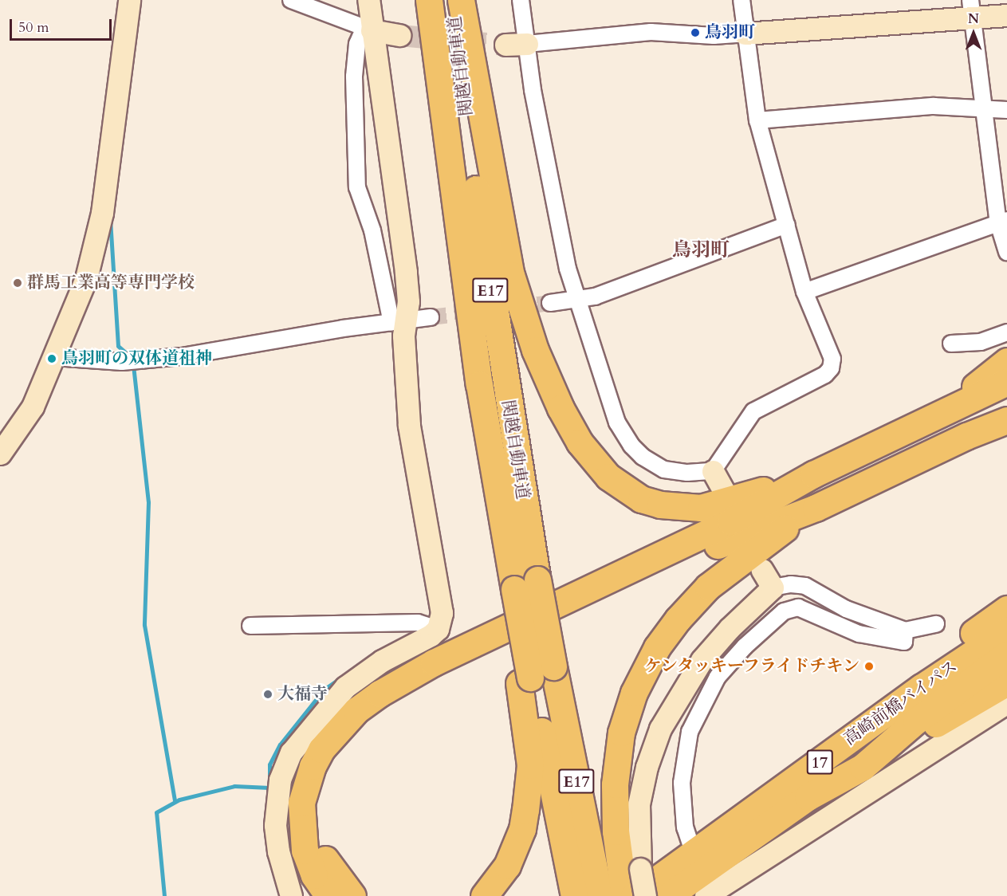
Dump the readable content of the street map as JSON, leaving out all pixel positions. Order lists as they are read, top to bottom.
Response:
{
  "streets": {
    "highway": [
      "関越自動車道",
      "E17",
      "高崎前橋バイパス",
      "17"
    ]
  },
  "districts": ["鳥羽町"],
  "places": [
    "鳥羽町",
    "群馬工業高等専門学校",
    "鳥羽町の双体道祖神",
    "ケンタッキーフライドチキン",
    "大福寺"
  ],
  "scale_bar": "50 m",
  "north": "top"
}
